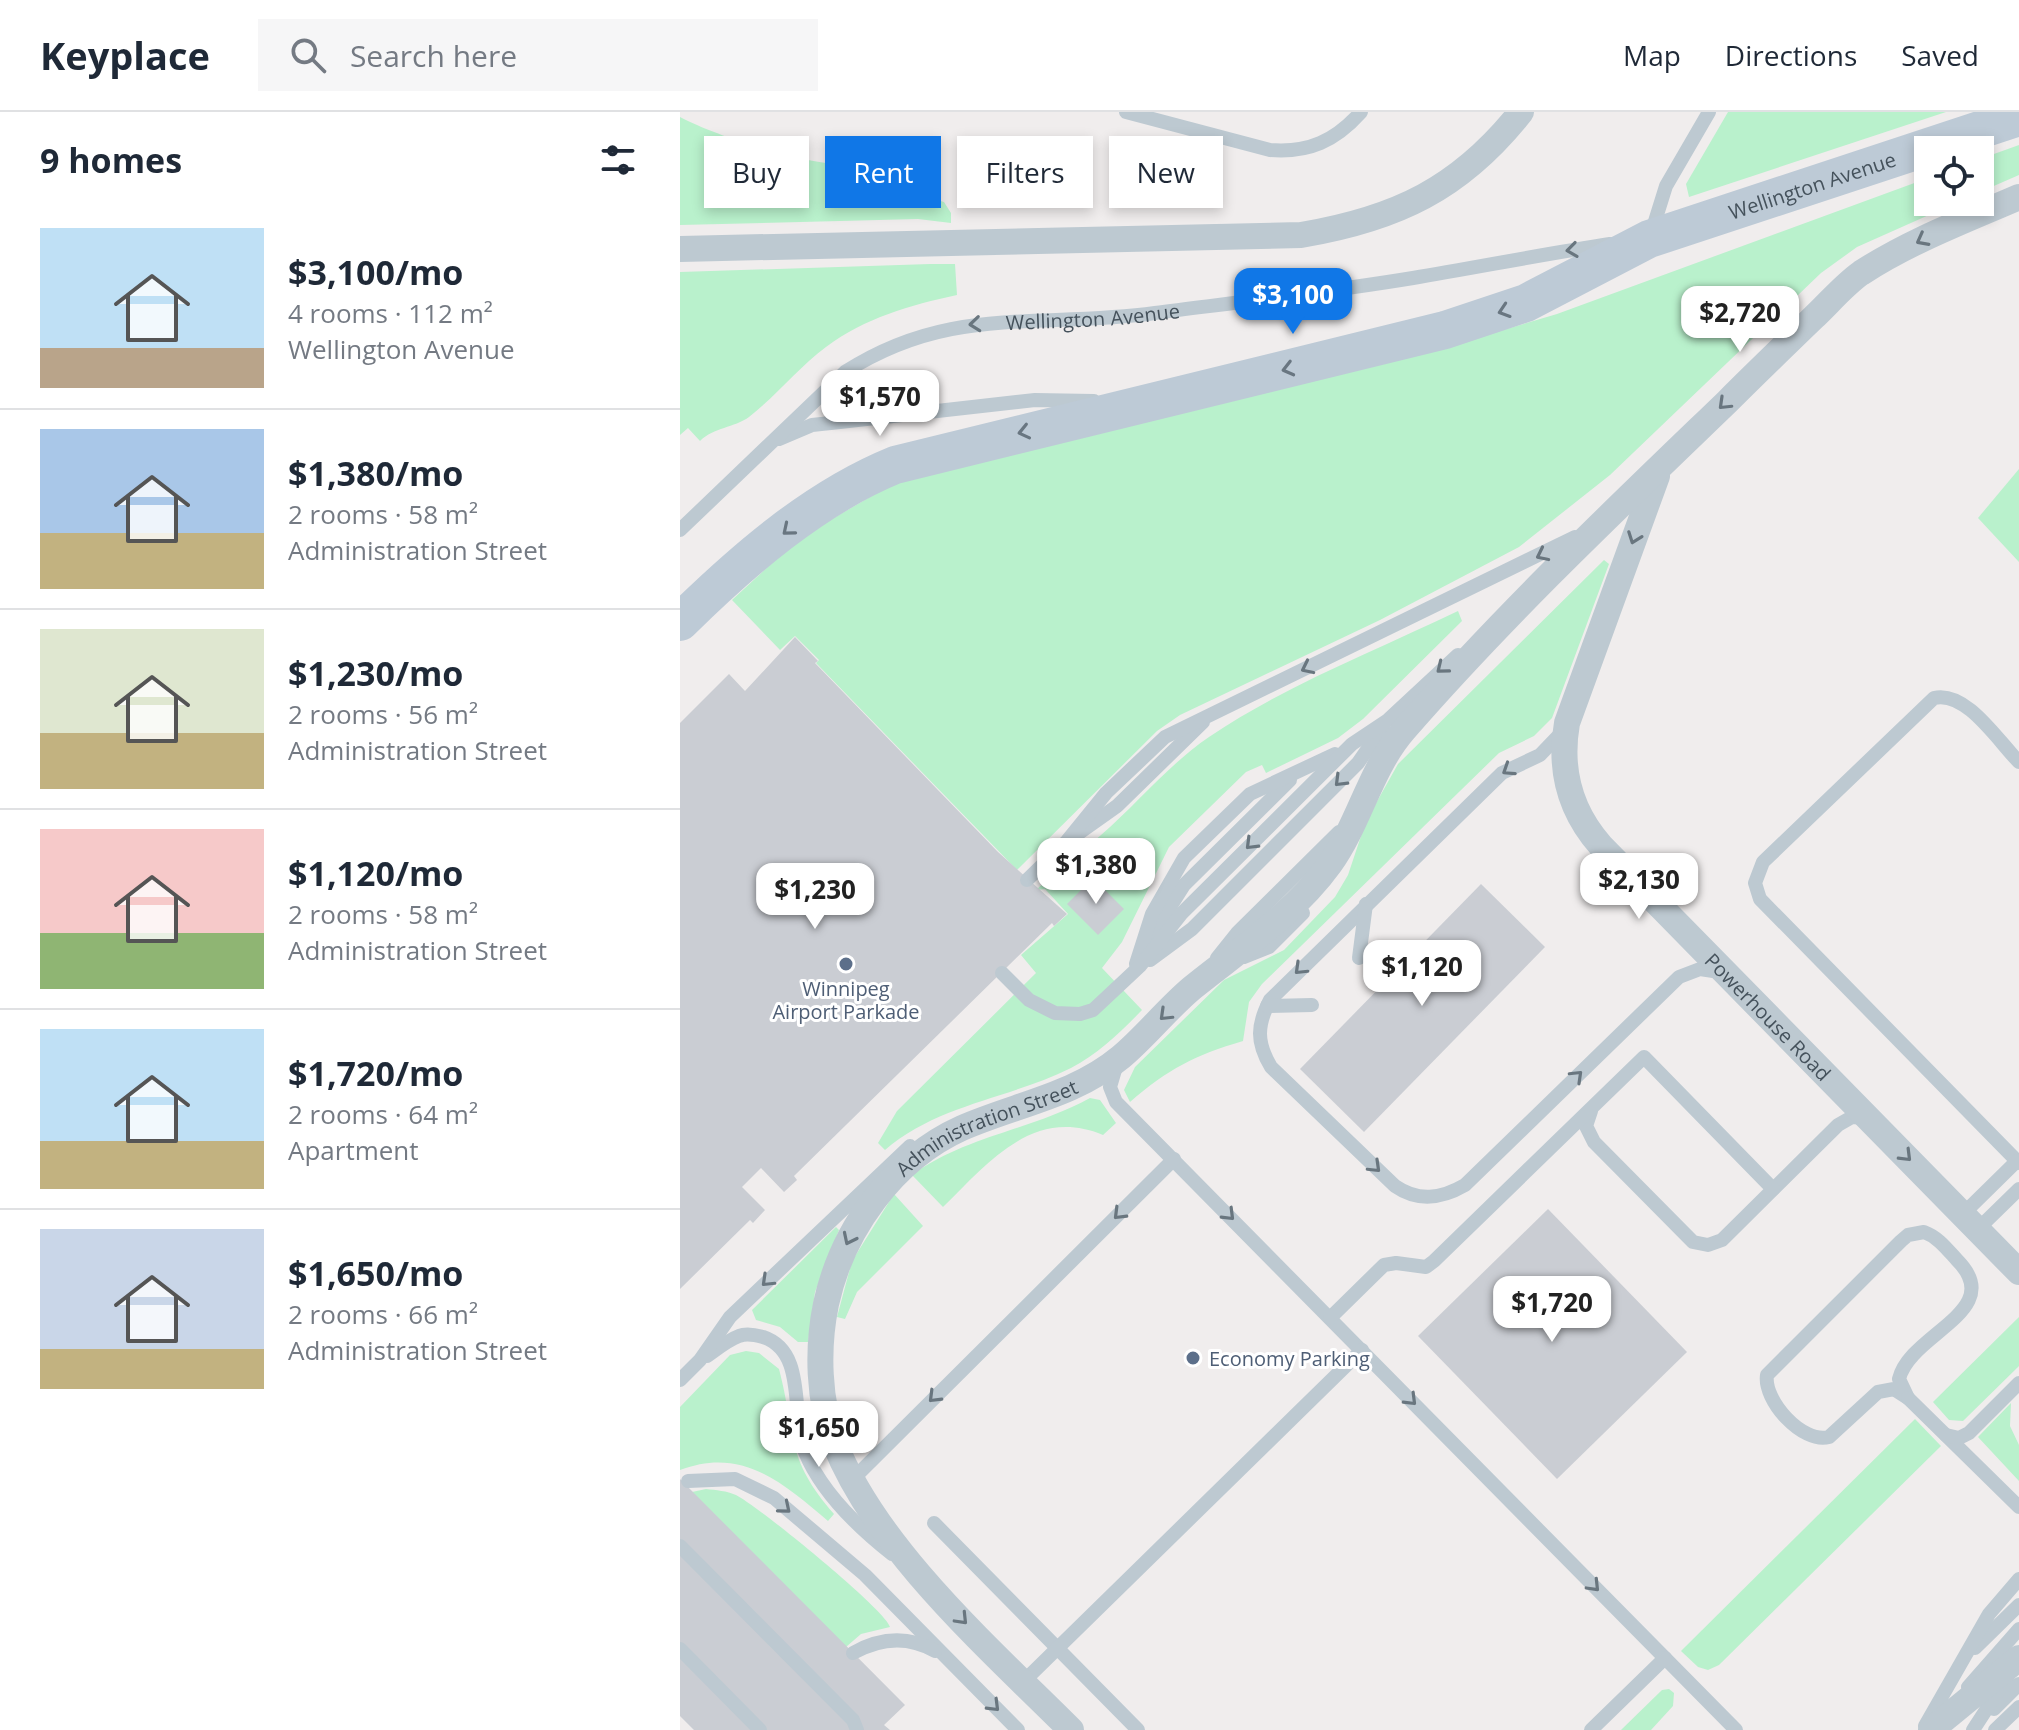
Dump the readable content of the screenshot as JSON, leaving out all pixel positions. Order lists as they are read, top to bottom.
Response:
{
  "streets": {
    "main road": ["Wellington Avenue"],
    "street": ["Powerhouse Road", "Administration Street"]
  },
  "one_way": ["Wellington Avenue", "Powerhouse Road"],
  "places": ["Winnipeg Airport Parkade", "Economy Parking"],
  "page": {
    "header": "Keyplace",
    "search": "Search here",
    "nav": ["Map", "Directions", "Saved"],
    "heading": "9 homes",
    "chip": [
      "Buy",
      "Rent",
      "Filters",
      "New"
    ],
    "list": [
      {
        "name": "$3,100/mo",
        "note": "4 rooms · 112 m² · Wellington Avenue"
      },
      {
        "name": "$1,380/mo",
        "note": "2 rooms · 58 m² · Administration Street"
      },
      {
        "name": "$1,230/mo",
        "note": "2 rooms · 56 m² · Administration Street"
      },
      {
        "name": "$1,120/mo",
        "note": "2 rooms · 58 m² · Administration Street"
      },
      {
        "name": "$1,720/mo",
        "note": "2 rooms · 64 m² · Apartment"
      },
      {
        "name": "$1,650/mo",
        "note": "2 rooms · 66 m² · Administration Street"
      }
    ],
    "price": [
      "$3,100",
      "$2,720",
      "$1,570",
      "$1,380",
      "$2,130",
      "$1,230",
      "$1,120",
      "$1,720",
      "$1,650"
    ]
  }
}
